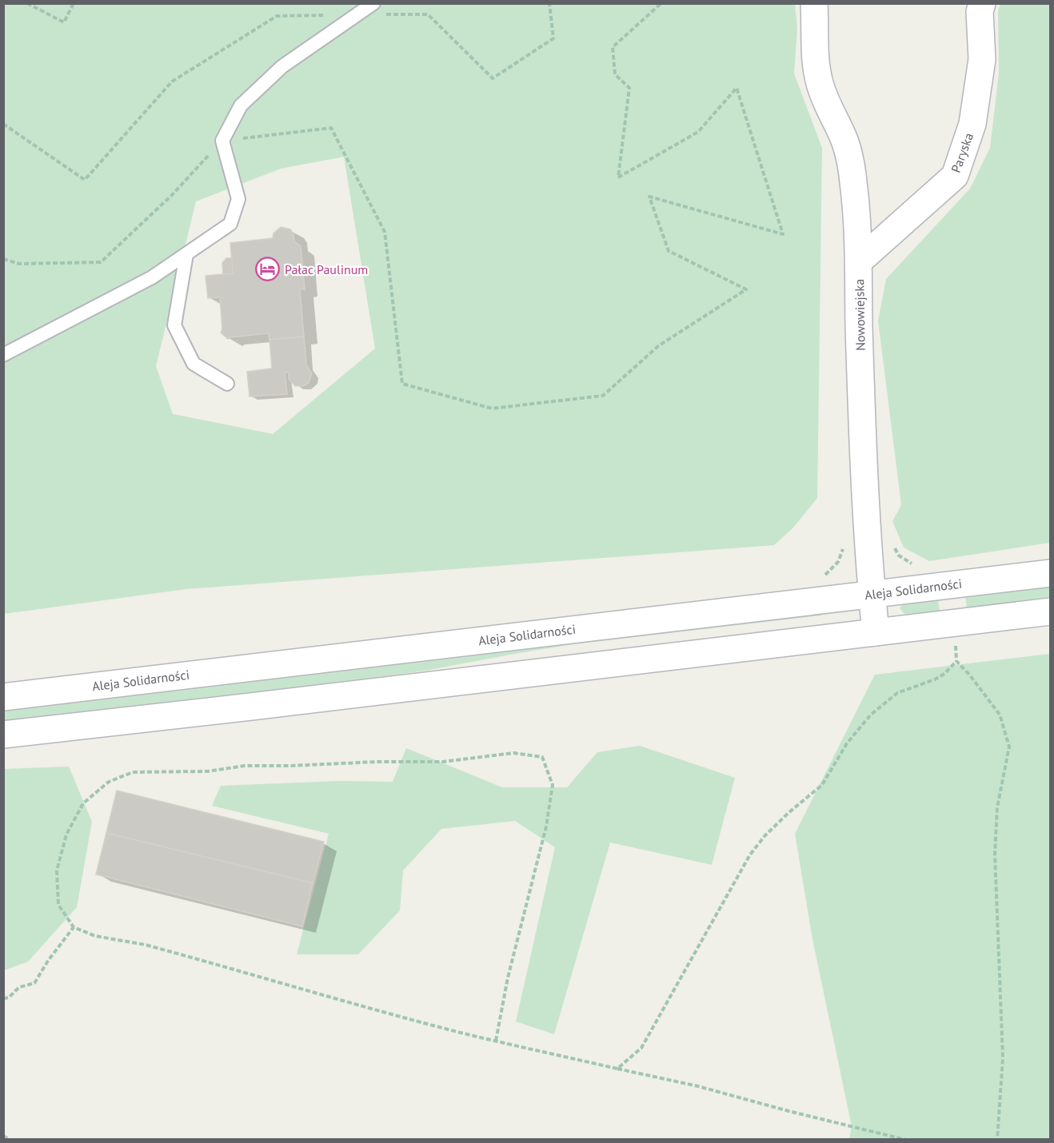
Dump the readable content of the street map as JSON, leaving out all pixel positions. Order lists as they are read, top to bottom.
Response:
{
  "streets": {
    "main road": ["Paryska", "Nowowiejska", "Aleja Solidarności"]
  },
  "crossings": [
    ["Paryska", "Nowowiejska"],
    ["Nowowiejska", "Aleja Solidarności"]
  ],
  "places": {
    "hotel": ["Pałac Paulinum"]
  }
}
